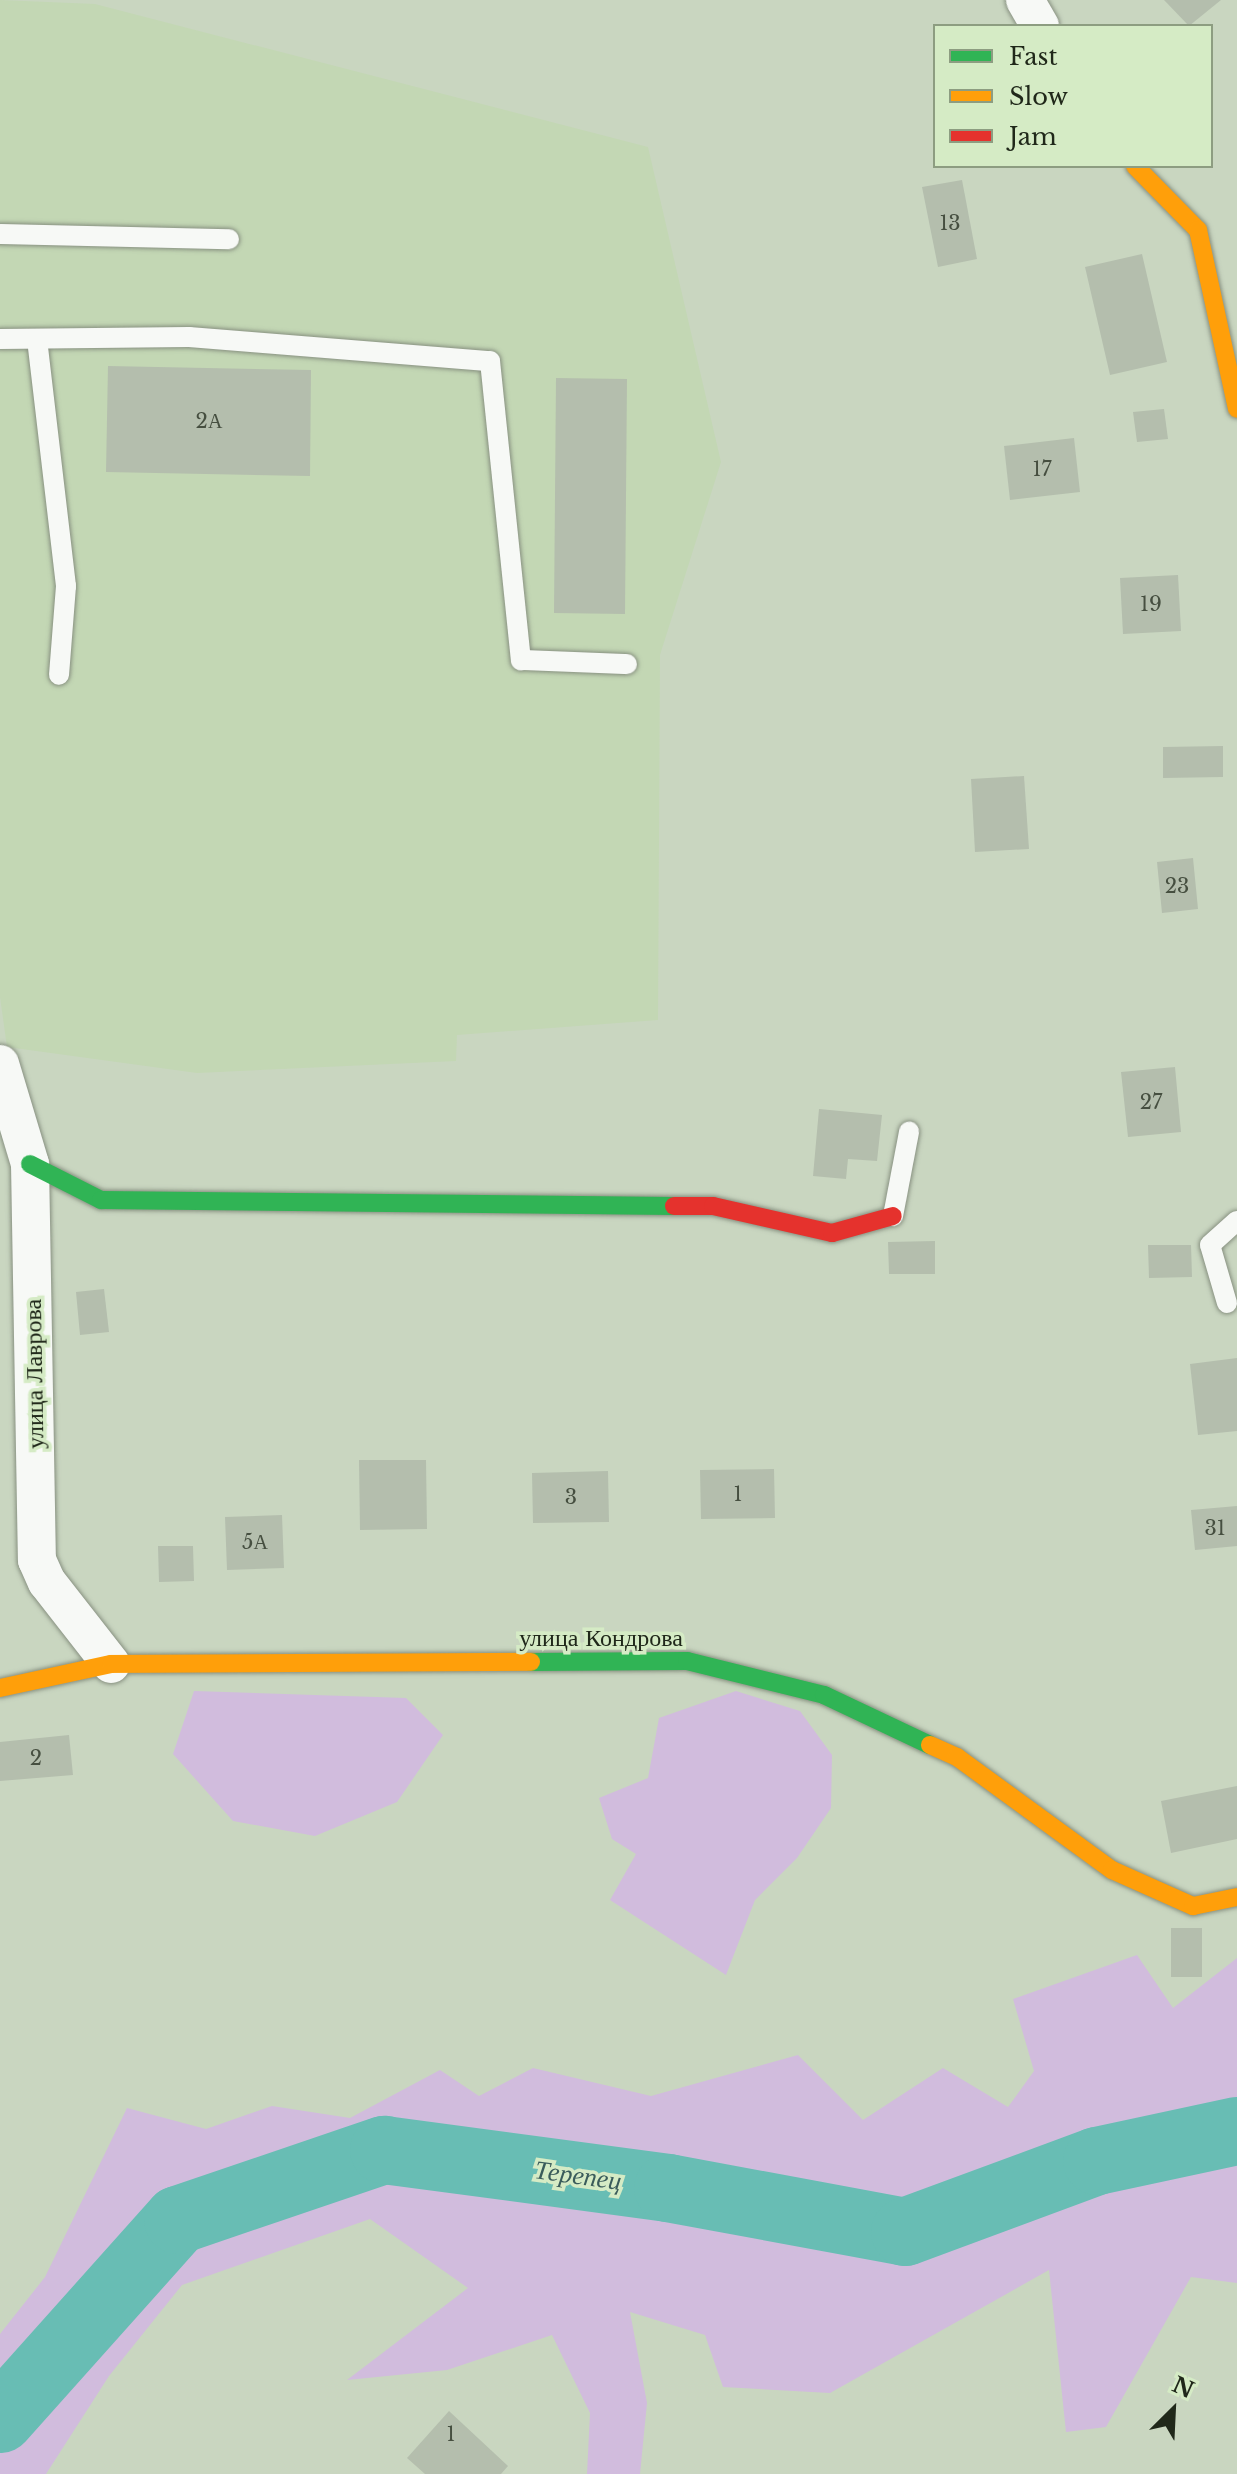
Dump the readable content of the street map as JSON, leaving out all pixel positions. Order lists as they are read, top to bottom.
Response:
{
  "streets": {
    "street": ["улица Лаврова", "улица Кондрова"]
  },
  "crossings": [
    ["улица Лаврова", "улица Кондрова"]
  ],
  "water": ["Терепец"],
  "house_numbers": [
    "13",
    "2А",
    "17",
    "19",
    "23",
    "27",
    "1",
    "3",
    "31",
    "5А",
    "2",
    "1"
  ],
  "legend": ["Fast", "Slow", "Jam"],
  "north": "top right"
}
